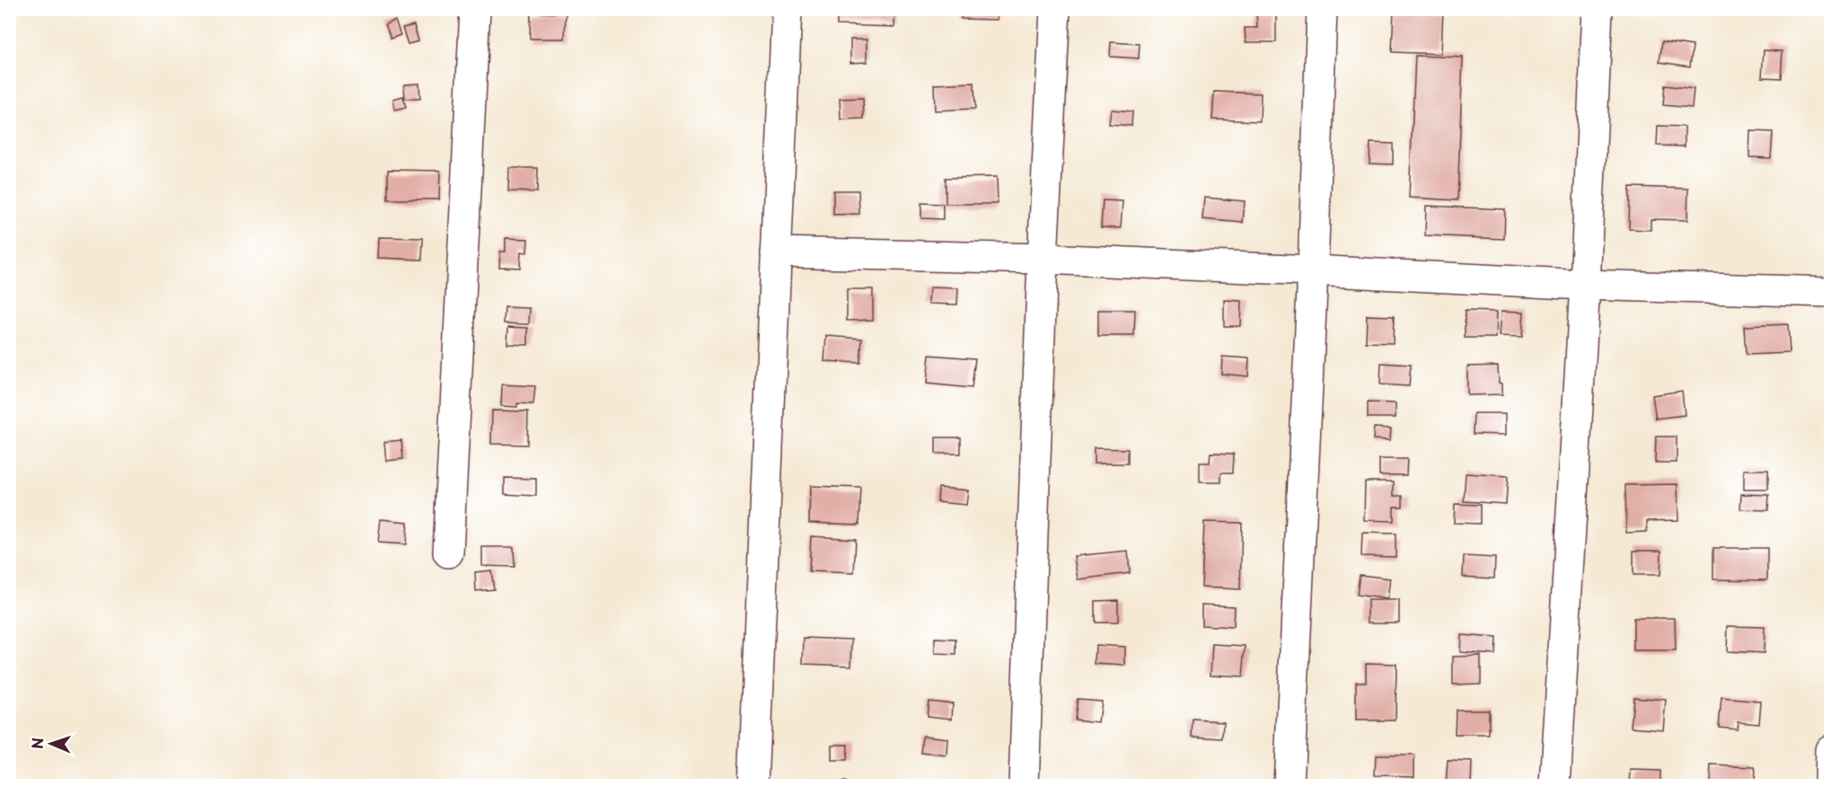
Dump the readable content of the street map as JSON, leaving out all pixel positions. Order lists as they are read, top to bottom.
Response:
{
  "north": "left"
}
